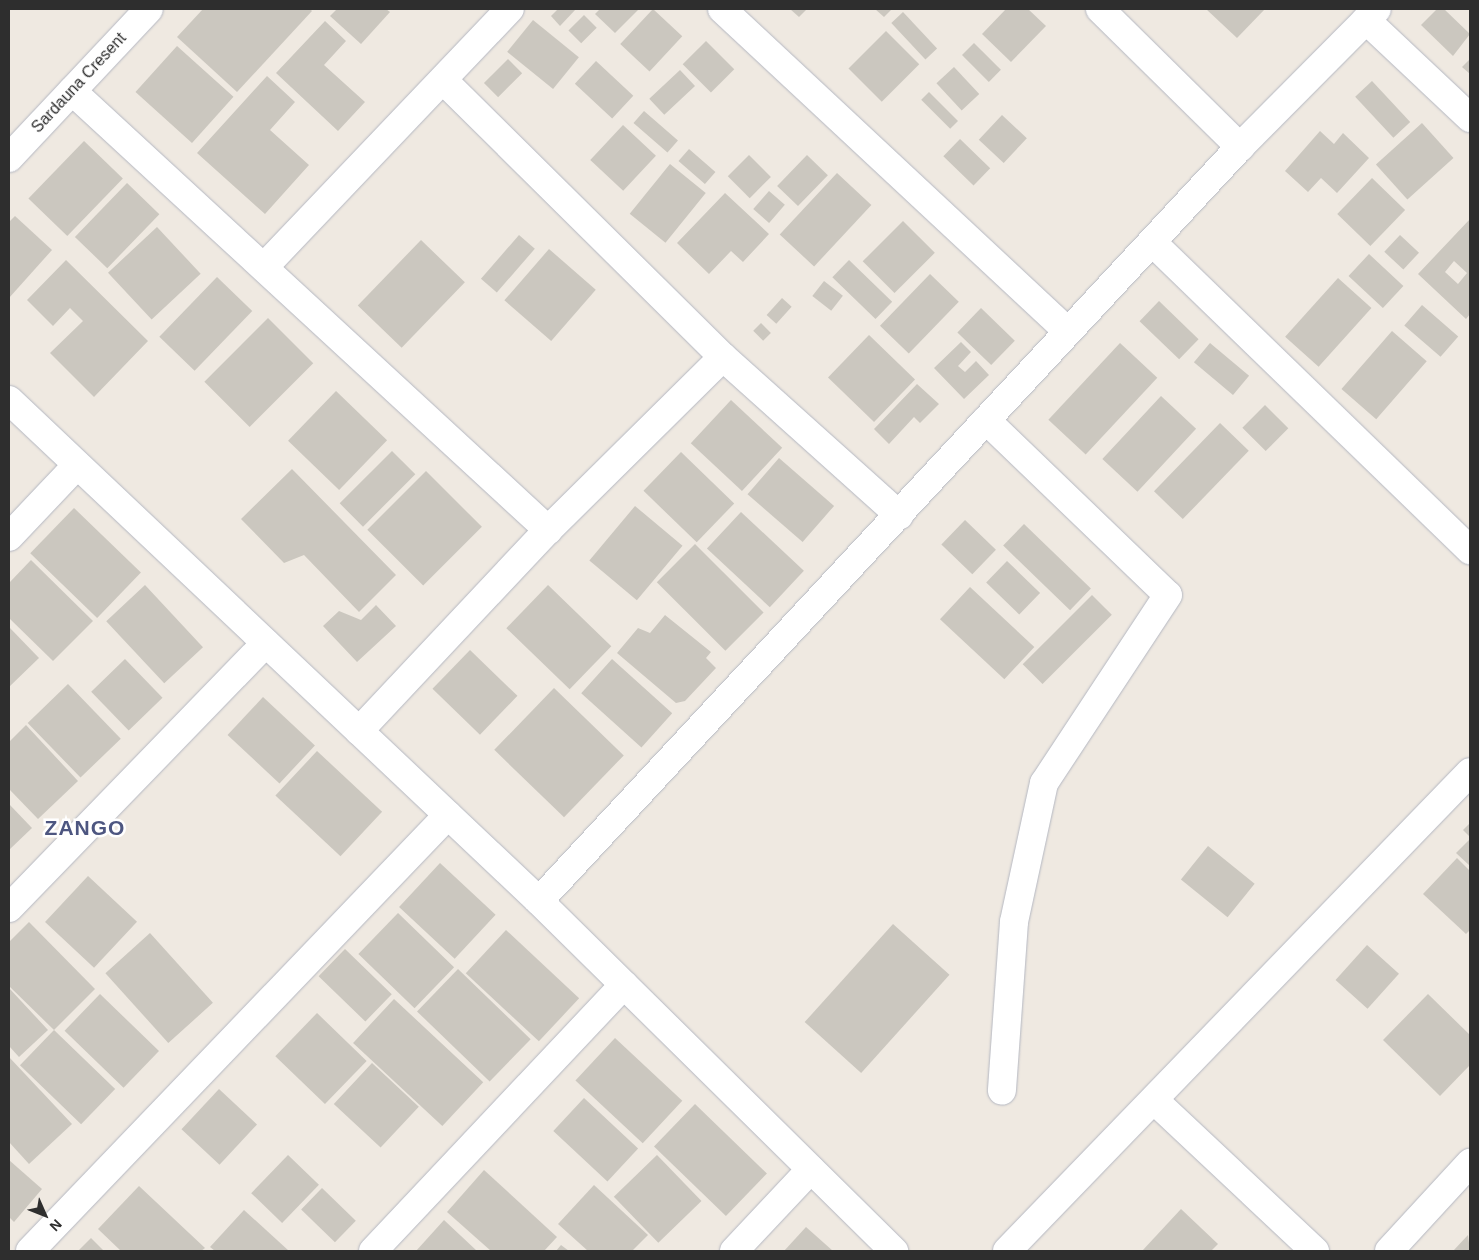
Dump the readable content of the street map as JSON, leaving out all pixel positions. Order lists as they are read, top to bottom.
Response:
{
  "streets": {
    "street": ["Sardauna Cresent"]
  },
  "districts": ["ZANGO"],
  "north": "bottom right"
}
